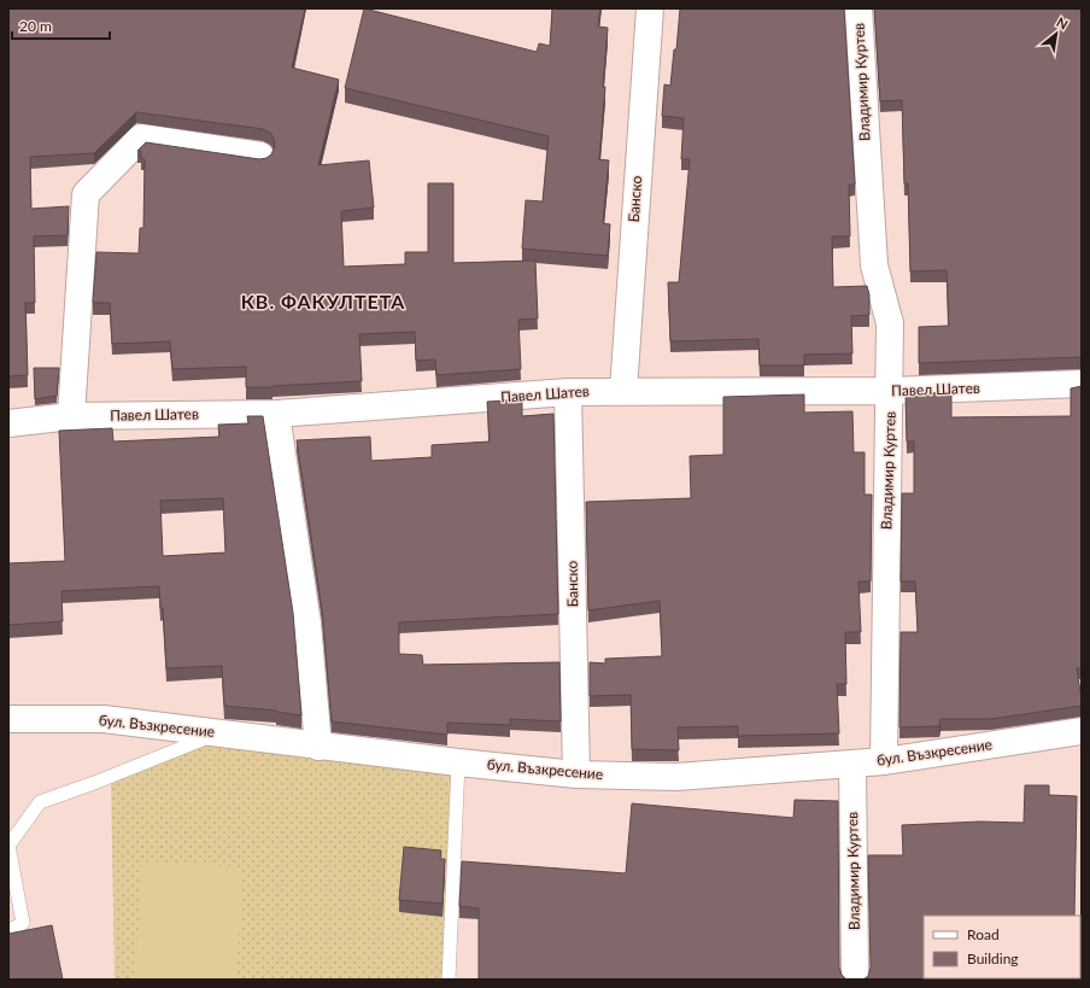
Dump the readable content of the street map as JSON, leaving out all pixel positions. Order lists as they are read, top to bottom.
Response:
{
  "streets": {
    "street": [
      "Владимир Куртев",
      "Банско",
      "Павел Шатев",
      "бул. Възкресение"
    ]
  },
  "crossings": [
    ["Владимир Куртев", "Павел Шатев"],
    ["Владимир Куртев", "бул. Възкресение"],
    ["Банско", "Павел Шатев"],
    ["Банско", "бул. Възкресение"]
  ],
  "districts": ["КВ. ФАКУЛТЕТА"],
  "legend": ["Road", "Building"],
  "scale_bar": "20 m",
  "north": "top right"
}
